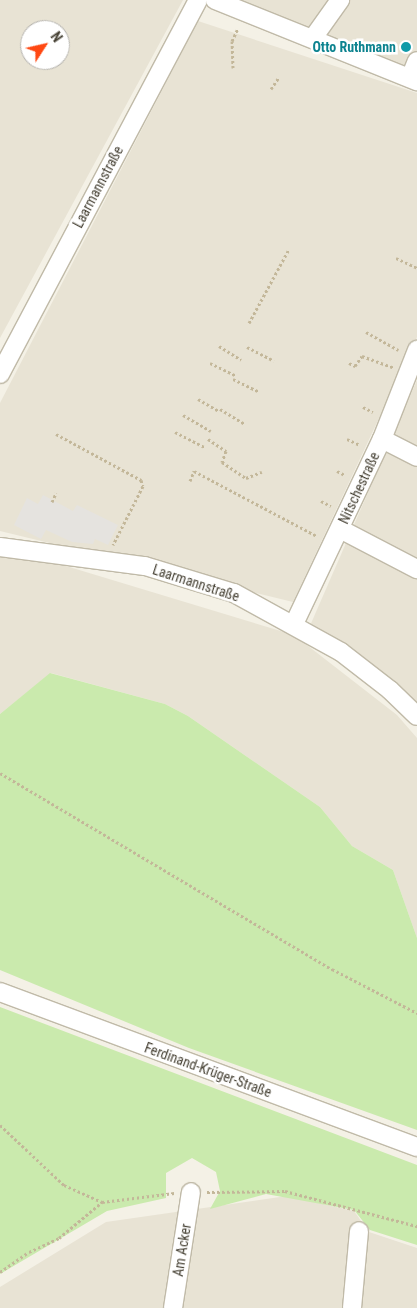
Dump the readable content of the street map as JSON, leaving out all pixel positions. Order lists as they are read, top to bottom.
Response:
{
  "streets": {
    "street": [
      "Laarmannstraße",
      "Nitschestraße",
      "Ferdinand-Krüger-Straße",
      "Am Acker"
    ]
  },
  "crossings": [
    ["Laarmannstraße", "Nitschestraße"]
  ],
  "places": ["Otto Ruthmann"],
  "north": "top right"
}
